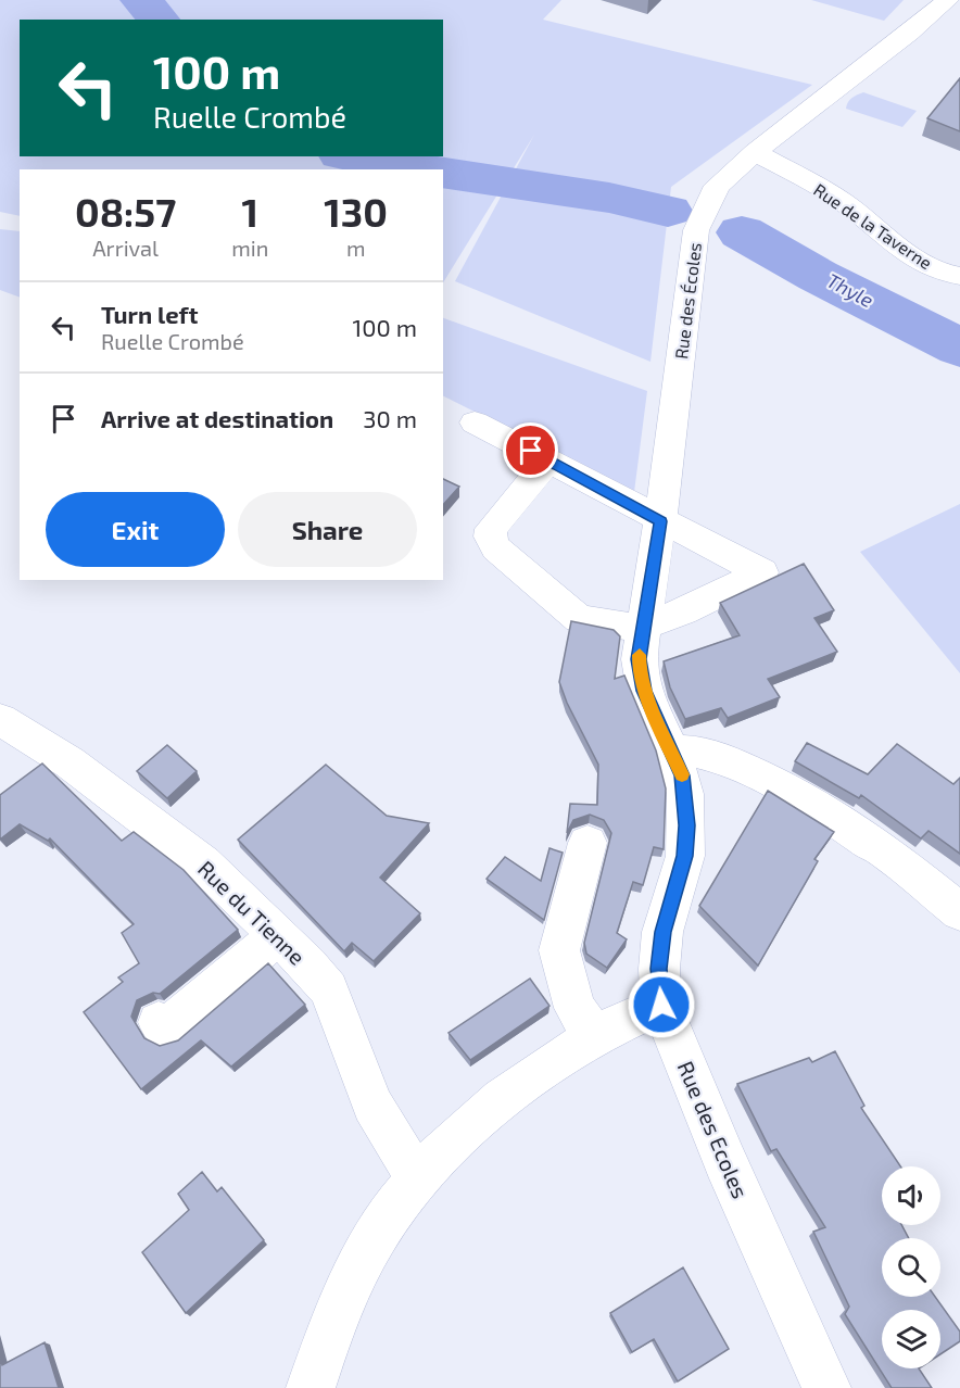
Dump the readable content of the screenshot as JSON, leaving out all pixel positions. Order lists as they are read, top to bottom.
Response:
{
  "streets": {
    "street": [
      "Rue de la Taverne",
      "Rue des Écoles",
      "Rue du Tienne",
      "Rue des Ecoles"
    ]
  },
  "crossings": [
    ["Rue de la Taverne", "Rue des Écoles"],
    ["Rue des Écoles", "Rue des Ecoles"]
  ],
  "water": ["Thyle"],
  "page": {
    "turn": ["100 m", "Ruelle Crombé"],
    "eta": [
      "08:57",
      "Arrival",
      "1",
      "min",
      "130",
      "m"
    ],
    "list": [
      {
        "name": "Turn left",
        "note": "Ruelle Crombé",
        "value": "100 m"
      },
      {
        "name": "Arrive at destination",
        "value": "30 m"
      }
    ],
    "buttons": ["Exit", "Share"]
  }
}
